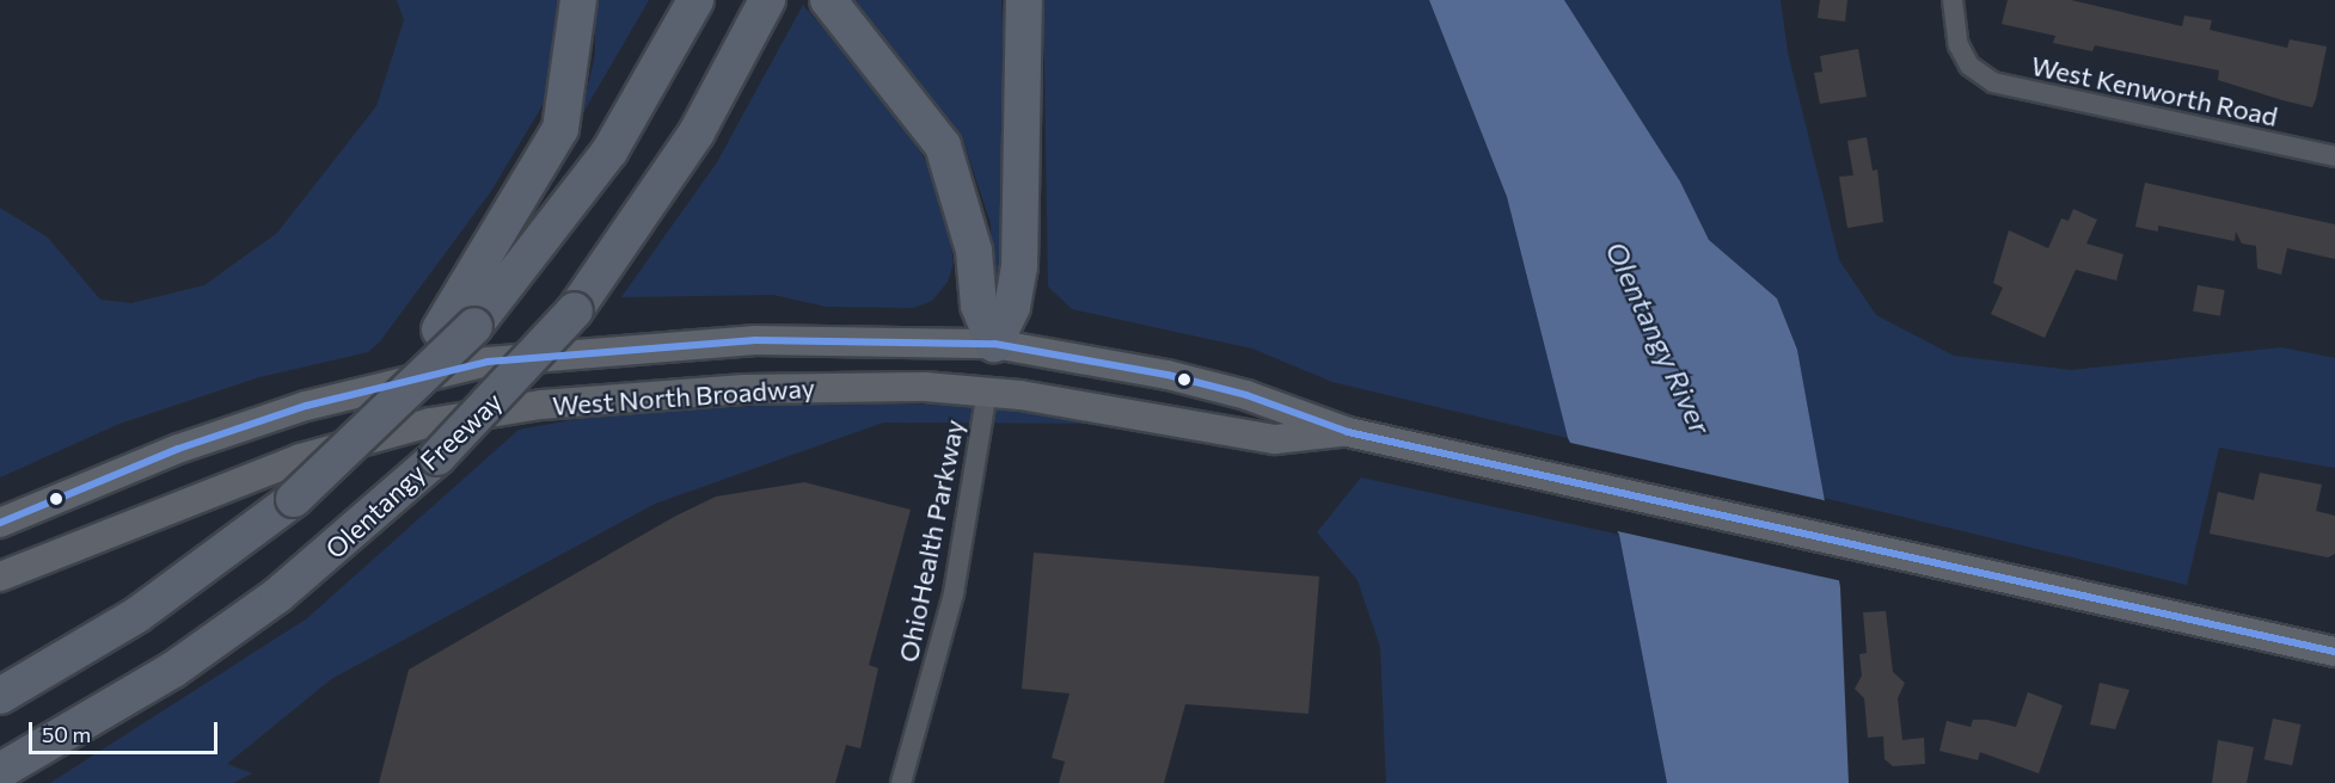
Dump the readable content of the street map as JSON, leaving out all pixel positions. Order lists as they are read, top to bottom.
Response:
{
  "streets": {
    "highway": ["Olentangy Freeway"],
    "main road": ["West North Broadway"],
    "street": ["West Kenworth Road", "OhioHealth Parkway"]
  },
  "crossings": [
    ["West North Broadway", "OhioHealth Parkway"]
  ],
  "water": ["Olentangy River"],
  "scale_bar": "50 m"
}
